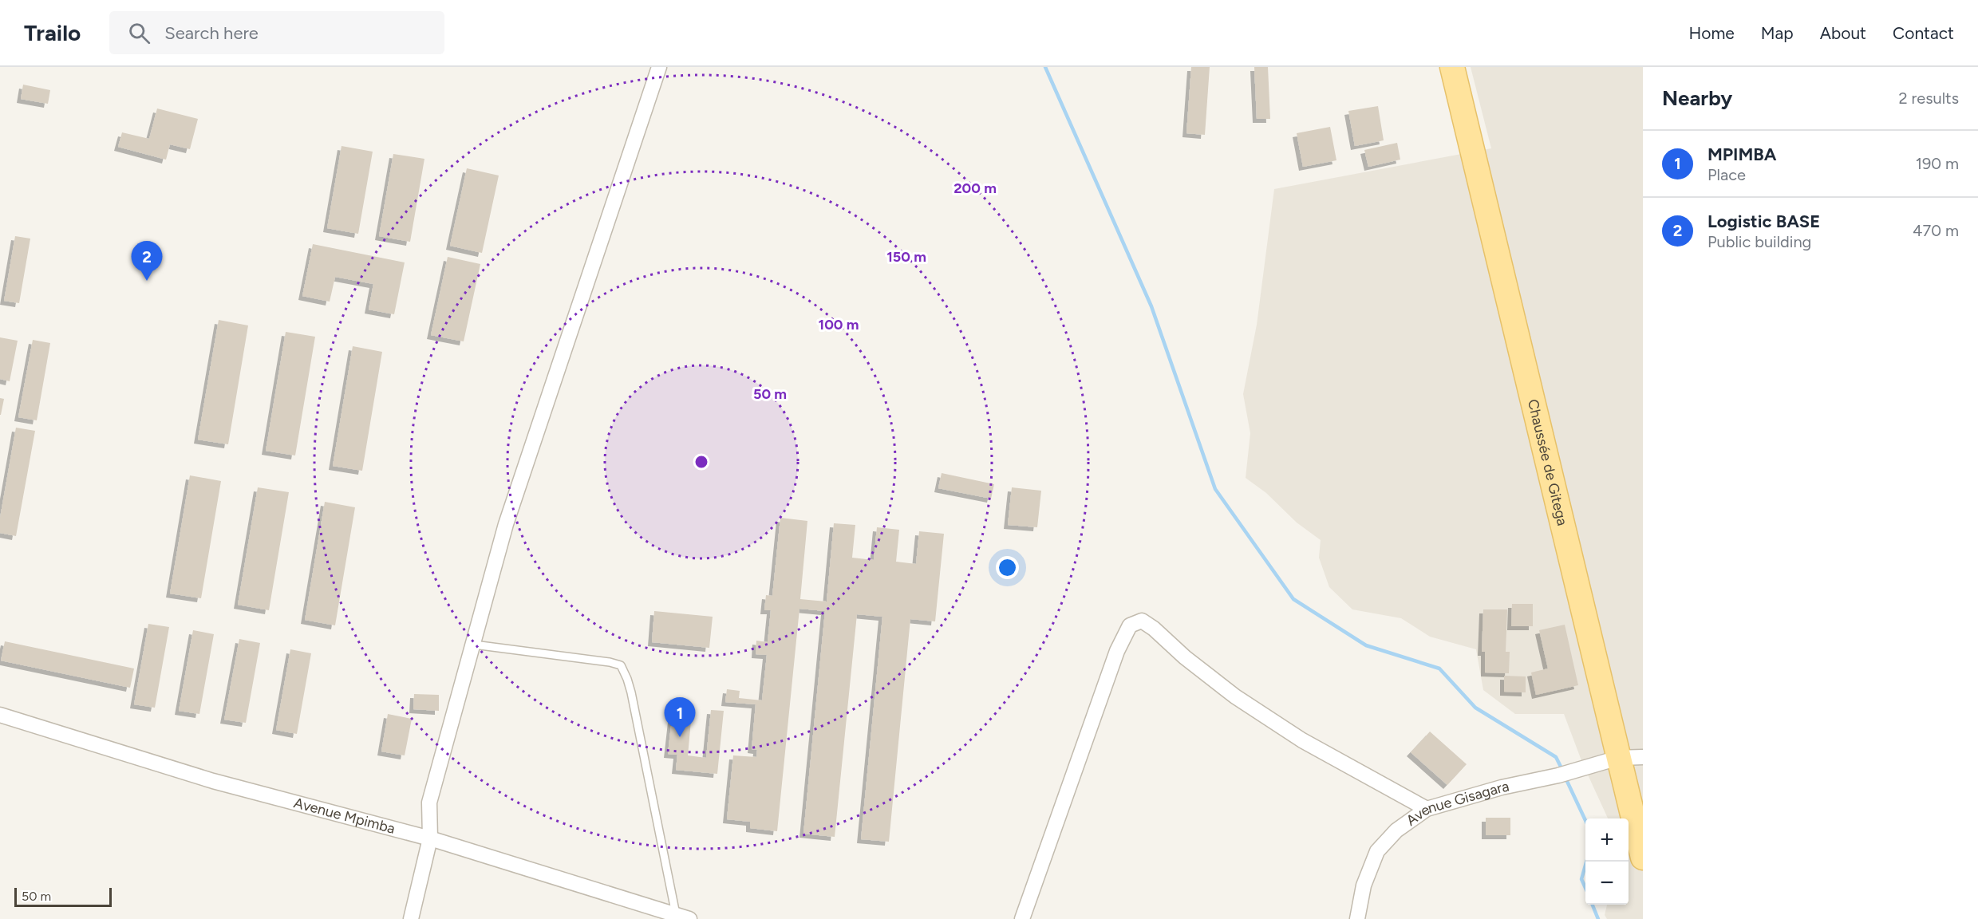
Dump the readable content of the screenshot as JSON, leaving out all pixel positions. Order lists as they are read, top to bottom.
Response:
{
  "streets": {
    "main road": ["Chaussée de Gitega"],
    "street": ["Avenue Gisagara", "Avenue Mpimba"]
  },
  "crossings": [
    ["Chaussée de Gitega", "Avenue Gisagara"]
  ],
  "scale_bar": "50 m",
  "page": {
    "header": "Trailo",
    "search": "Search here",
    "nav": [
      "Home",
      "Map",
      "About",
      "Contact"
    ],
    "heading": ["Nearby", "2 results"],
    "list": [
      {
        "mark": "1",
        "name": "MPIMBA",
        "note": "Place",
        "value": "190 m"
      },
      {
        "mark": "2",
        "name": "Logistic BASE",
        "note": "Public building",
        "value": "470 m"
      }
    ],
    "pins": ["2", "1"],
    "map_buttons": ["+", "−"],
    "scale": "50 m"
  },
  "rings": [
    "200 m",
    "150 m",
    "100 m",
    "50 m"
  ]
}
